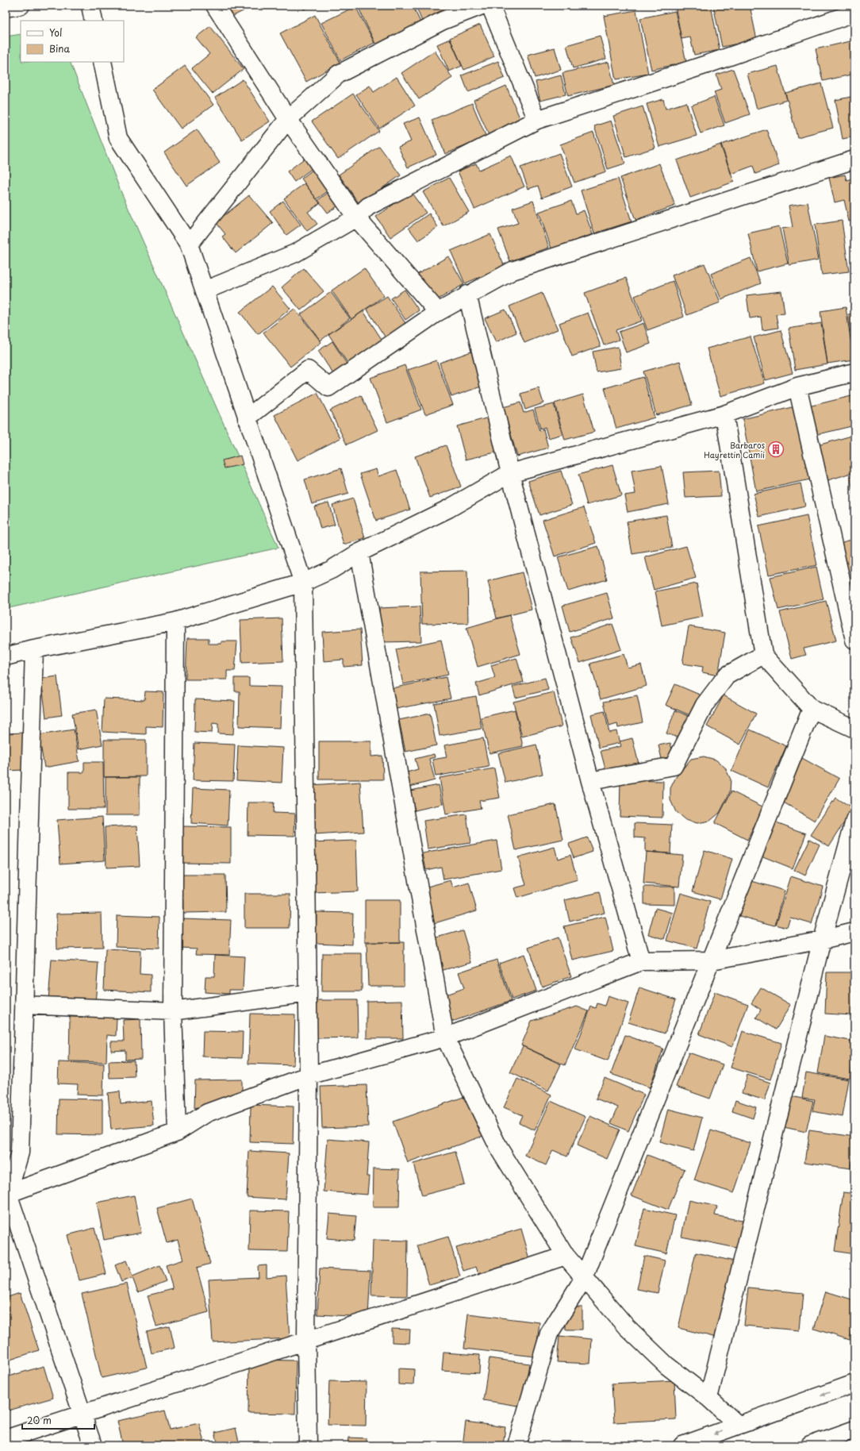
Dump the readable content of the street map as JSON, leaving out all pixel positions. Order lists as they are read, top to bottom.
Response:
{
  "places": {
    "building": ["Barbaros Hayrettin Camii"]
  },
  "legend": ["Yol", "Bina"],
  "scale_bar": "20 m"
}
